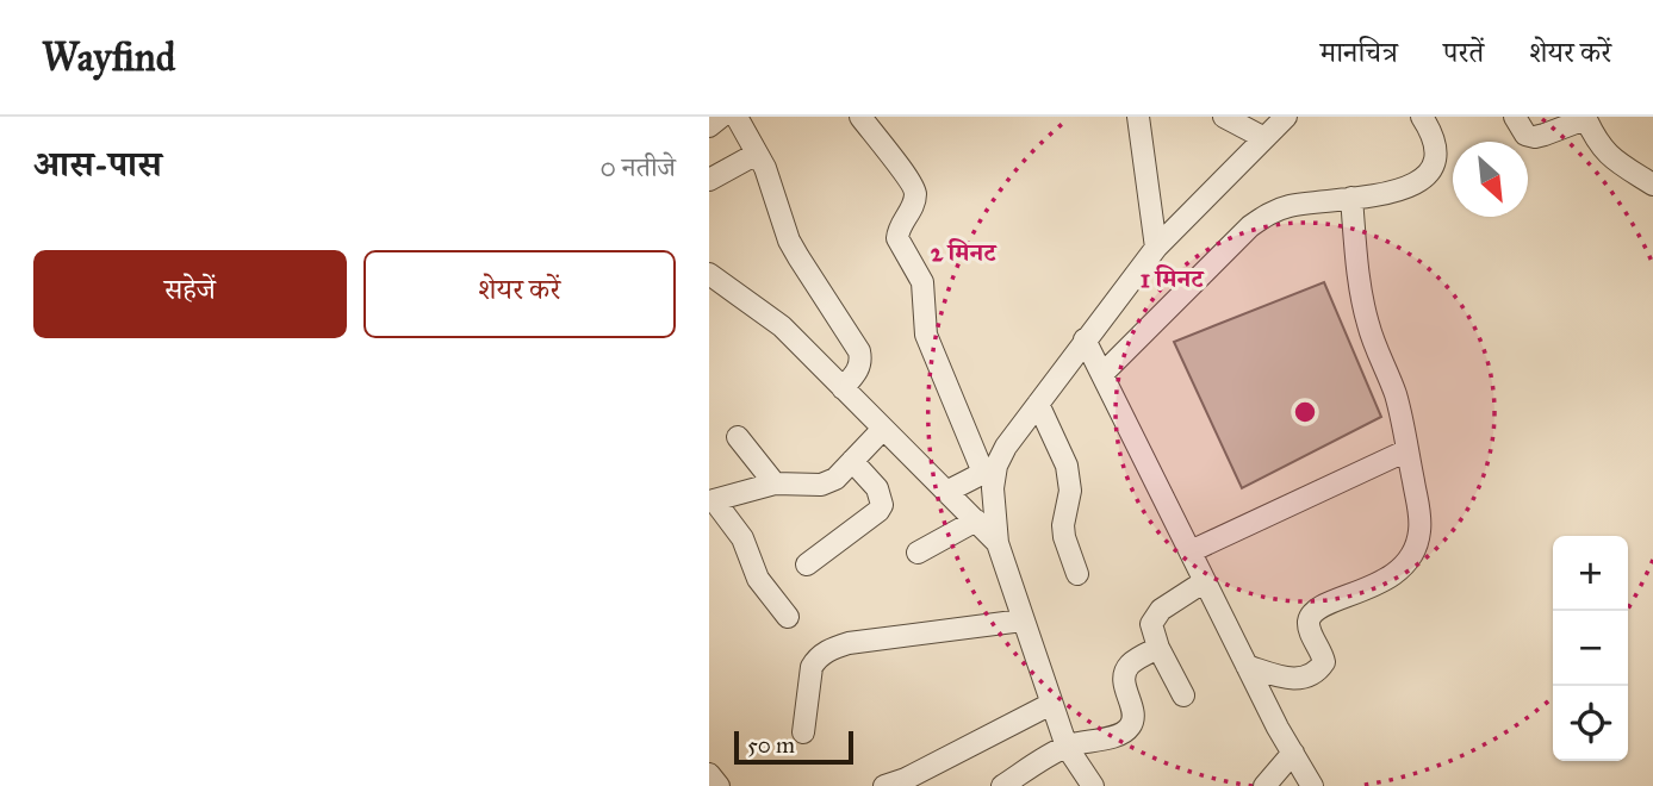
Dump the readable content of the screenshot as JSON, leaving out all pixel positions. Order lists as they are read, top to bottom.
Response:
{
  "scale_bar": "50 m",
  "north": "bottom right",
  "page": {
    "header": "Wayfind",
    "nav": ["मानचित्र", "परतें", "शेयर करें"],
    "heading": ["आस-पास", "0 नतीजे"],
    "buttons": ["सहेजें", "शेयर करें"],
    "map_buttons": ["+", "−"],
    "scale": "50 m"
  },
  "rings": ["2 मिनट", "1 मिनट"]
}
